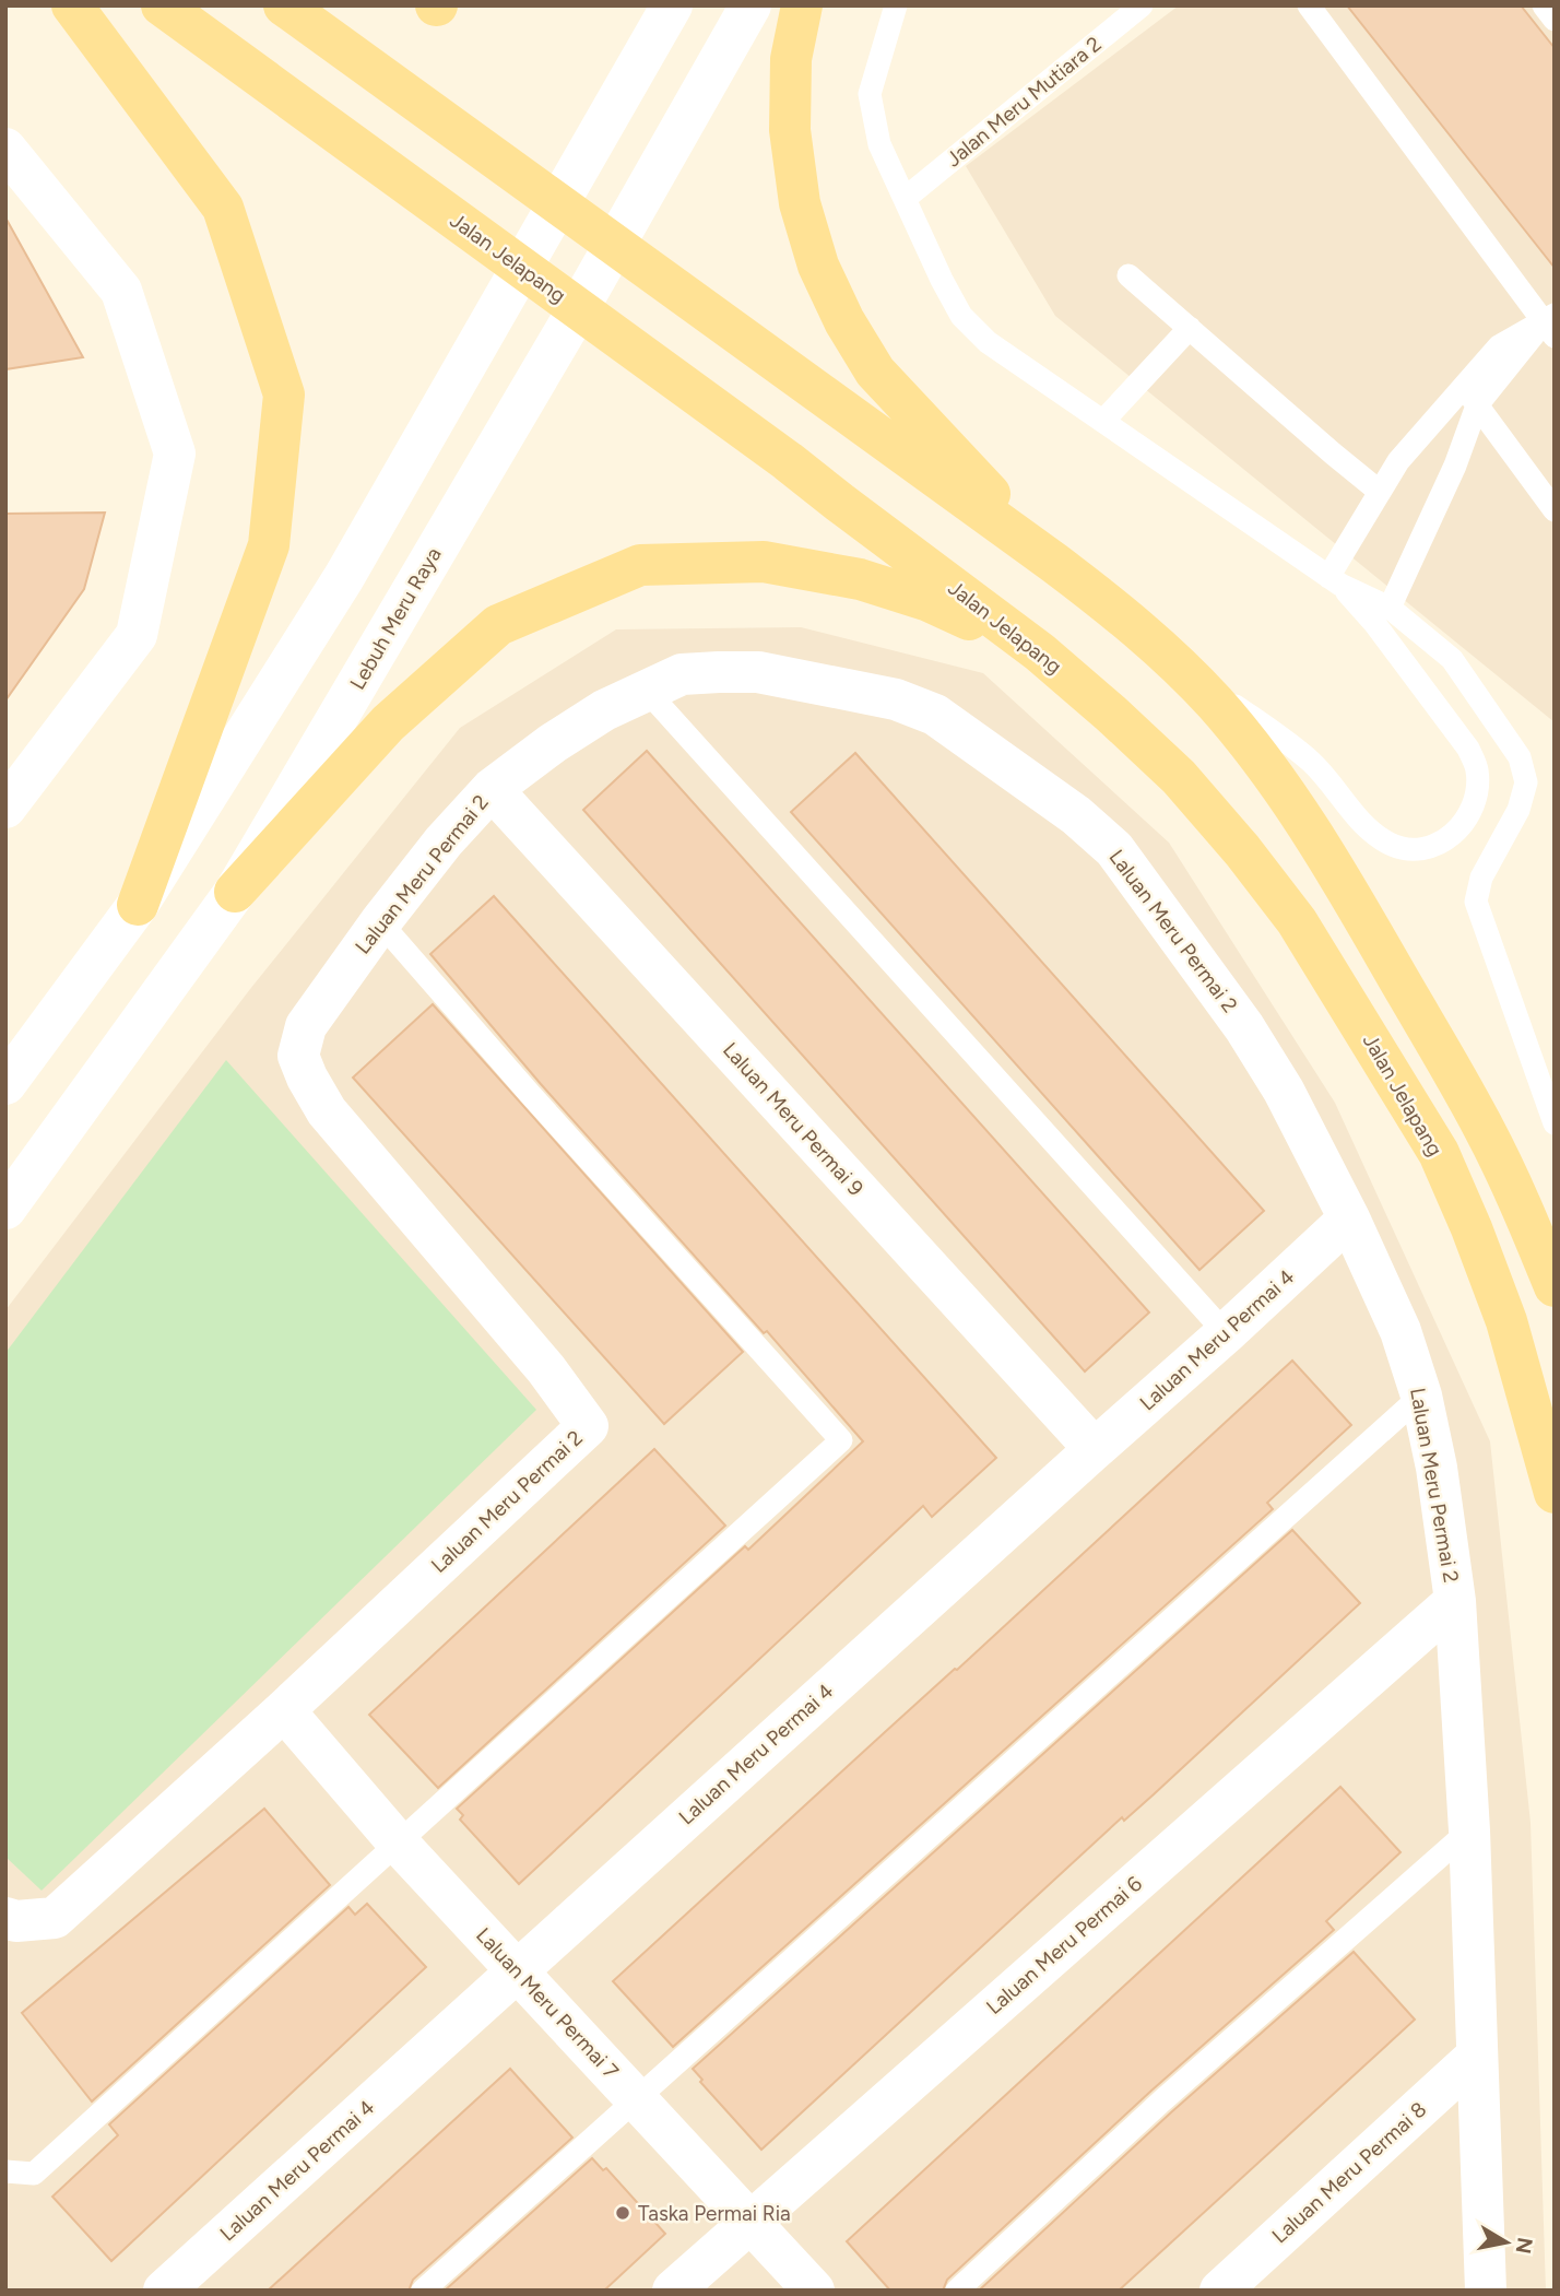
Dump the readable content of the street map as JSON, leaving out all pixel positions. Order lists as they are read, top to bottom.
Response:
{
  "streets": {
    "main road": ["Jalan Jelapang"],
    "street": [
      "Lebuh Meru Raya",
      "Laluan Meru Permai 2",
      "Laluan Meru Permai 9",
      "Laluan Meru Permai 4",
      "Laluan Meru Permai 6",
      "Laluan Meru Permai 7",
      "Laluan Meru Permai 8"
    ],
    "lane": ["Jalan Meru Mutiara 2"]
  },
  "crossings": [
    ["Jalan Jelapang", "Lebuh Meru Raya"],
    ["Laluan Meru Permai 2", "Laluan Meru Permai 9"],
    ["Laluan Meru Permai 2", "Laluan Meru Permai 4"],
    ["Laluan Meru Permai 2", "Laluan Meru Permai 6"],
    ["Laluan Meru Permai 2", "Laluan Meru Permai 7"],
    ["Laluan Meru Permai 2", "Laluan Meru Permai 8"],
    ["Laluan Meru Permai 9", "Laluan Meru Permai 4"],
    ["Laluan Meru Permai 4", "Laluan Meru Permai 7"],
    ["Laluan Meru Permai 6", "Laluan Meru Permai 7"]
  ],
  "places": ["Taska Permai Ria"],
  "north": "right"
}
